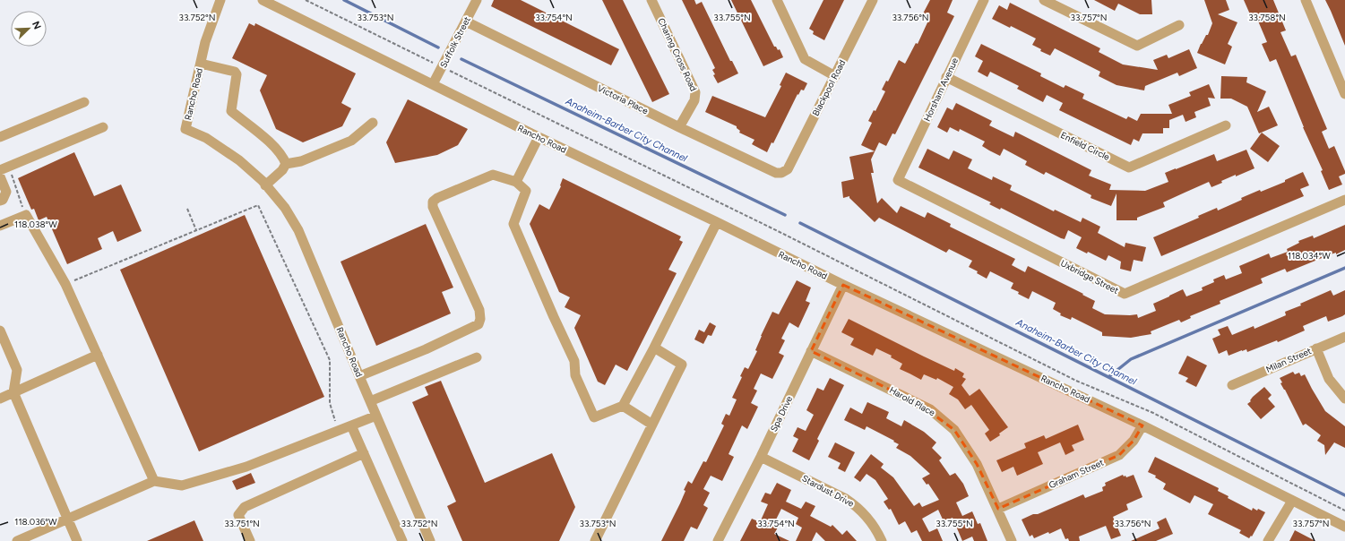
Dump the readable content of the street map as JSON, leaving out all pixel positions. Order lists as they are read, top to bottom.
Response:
{
  "streets": {
    "street": [
      "Suffolk Street",
      "Charing Cross Road",
      "Blackpool Road",
      "Horsham Avenue",
      "Rancho Road",
      "Victoria Place",
      "Enfield Circle",
      "Uxbridge Street",
      "Milan Street",
      "Harold Place",
      "Spa Drive",
      "Graham Street",
      "Stardust Drive"
    ]
  },
  "crossings": [
    ["Suffolk Street", "Rancho Road"],
    ["Suffolk Street", "Victoria Place"],
    ["Charing Cross Road", "Victoria Place"],
    ["Blackpool Road", "Victoria Place"],
    ["Horsham Avenue", "Enfield Circle"],
    ["Horsham Avenue", "Uxbridge Street"],
    ["Rancho Road", "Spa Drive"],
    ["Rancho Road", "Graham Street"],
    ["Harold Place", "Spa Drive"],
    ["Harold Place", "Graham Street"],
    ["Spa Drive", "Stardust Drive"]
  ],
  "water": ["Anaheim-Barber City Channel"],
  "north": "top right",
  "coordinates": [
    "33.752°N",
    "33.753°N",
    "33.754°N",
    "33.755°N",
    "33.756°N",
    "33.757°N",
    "33.758°N",
    "118.038°W",
    "118.034°W",
    "118.036°W",
    "33.751°N"
  ]
}
